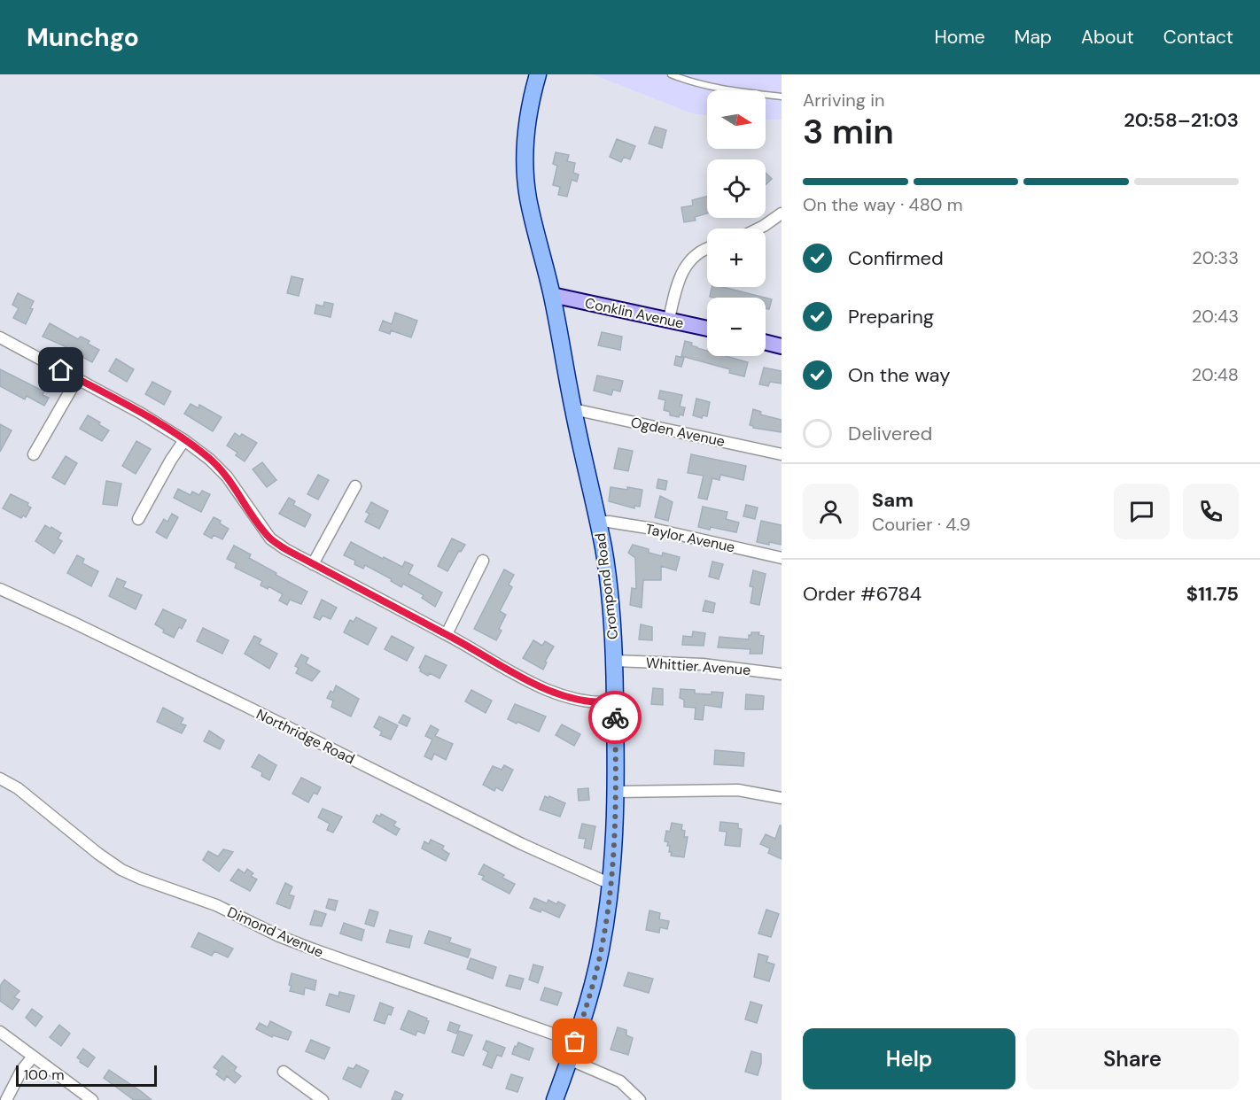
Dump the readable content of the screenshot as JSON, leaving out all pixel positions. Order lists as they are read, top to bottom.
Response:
{
  "streets": {
    "main road": ["Crompond Road"],
    "street": [
      "Conklin Avenue",
      "Ogden Avenue",
      "Taylor Avenue",
      "Whittier Avenue",
      "Northridge Road",
      "Dimond Avenue"
    ]
  },
  "crossings": [
    ["Conklin Avenue", "Crompond Road"],
    ["Ogden Avenue", "Crompond Road"],
    ["Taylor Avenue", "Crompond Road"],
    ["Crompond Road", "Whittier Avenue"],
    ["Crompond Road", "Northridge Road"],
    ["Crompond Road", "Dimond Avenue"]
  ],
  "scale_bar": "100 m",
  "north": "right",
  "page": {
    "header": "Munchgo",
    "nav": [
      "Home",
      "Map",
      "About",
      "Contact"
    ],
    "heading": ["3 min", "Arriving in", "20:58–21:03"],
    "panel": [
      "Sam",
      "Courier · 4.9",
      "Order #6784",
      "$11.75"
    ],
    "map_buttons": ["+", "−"],
    "bar": "On the way · 480 m",
    "list": [
      ["Confirmed", "20:33"],
      ["Preparing", "20:43"],
      ["On the way", "20:48"],
      "Delivered"
    ],
    "buttons": ["Help", "Share"],
    "scale": "100 m"
  }
}
